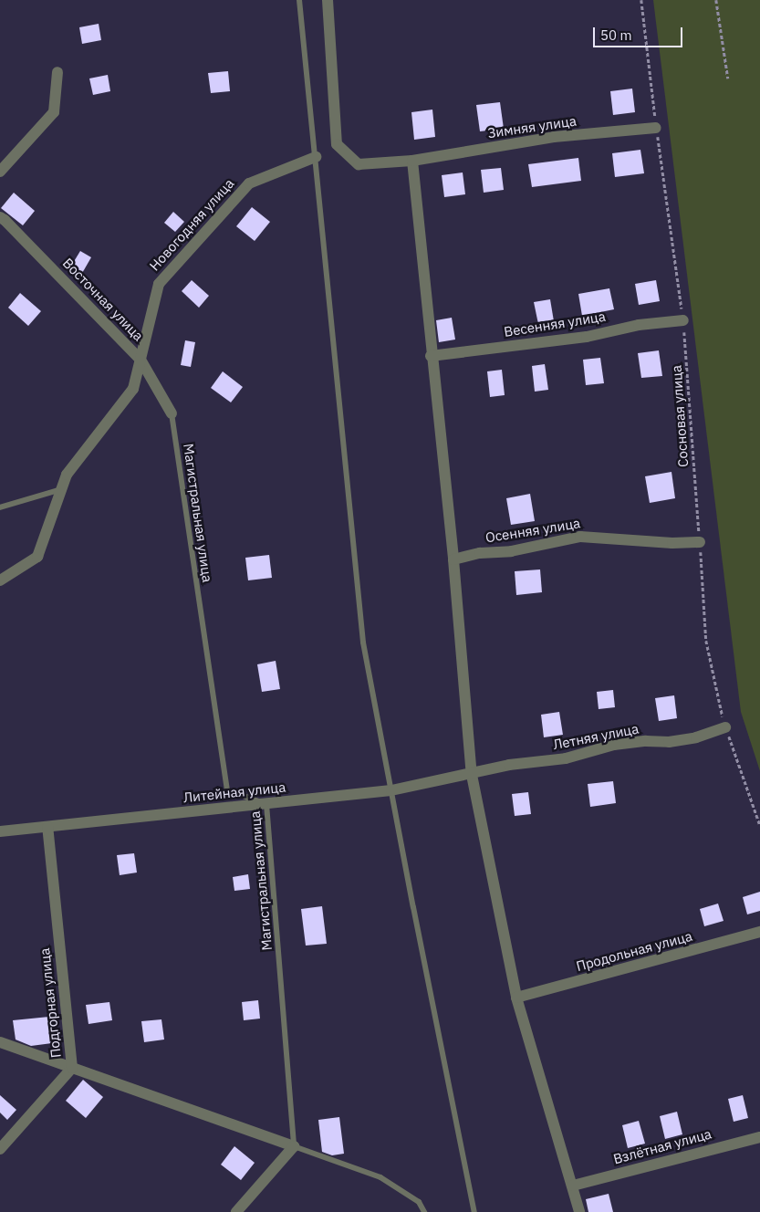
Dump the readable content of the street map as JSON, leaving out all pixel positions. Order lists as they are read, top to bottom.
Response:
{
  "streets": {
    "street": [
      "Зимняя улица",
      "Новогодняя улица",
      "Восточная улица",
      "Весенняя улица",
      "Осенняя улица",
      "Летняя улица",
      "Литейная улица",
      "Продольная улица",
      "Подгорная улица",
      "Взлётная улица"
    ],
    "lane": ["Магистральная улица"],
    "path": ["Сосновая улица"]
  },
  "crossings": [
    ["Зимняя улица", "Сосновая улица"],
    ["Новогодняя улица", "Восточная улица"],
    ["Восточная улица", "Магистральная улица"],
    ["Весенняя улица", "Сосновая улица"],
    ["Сосновая улица", "Осенняя улица"],
    ["Сосновая улица", "Летняя улица"],
    ["Магистральная улица", "Литейная улица"],
    ["Летняя улица", "Литейная улица"],
    ["Литейная улица", "Подгорная улица"]
  ],
  "scale_bar": "50 m"
}
